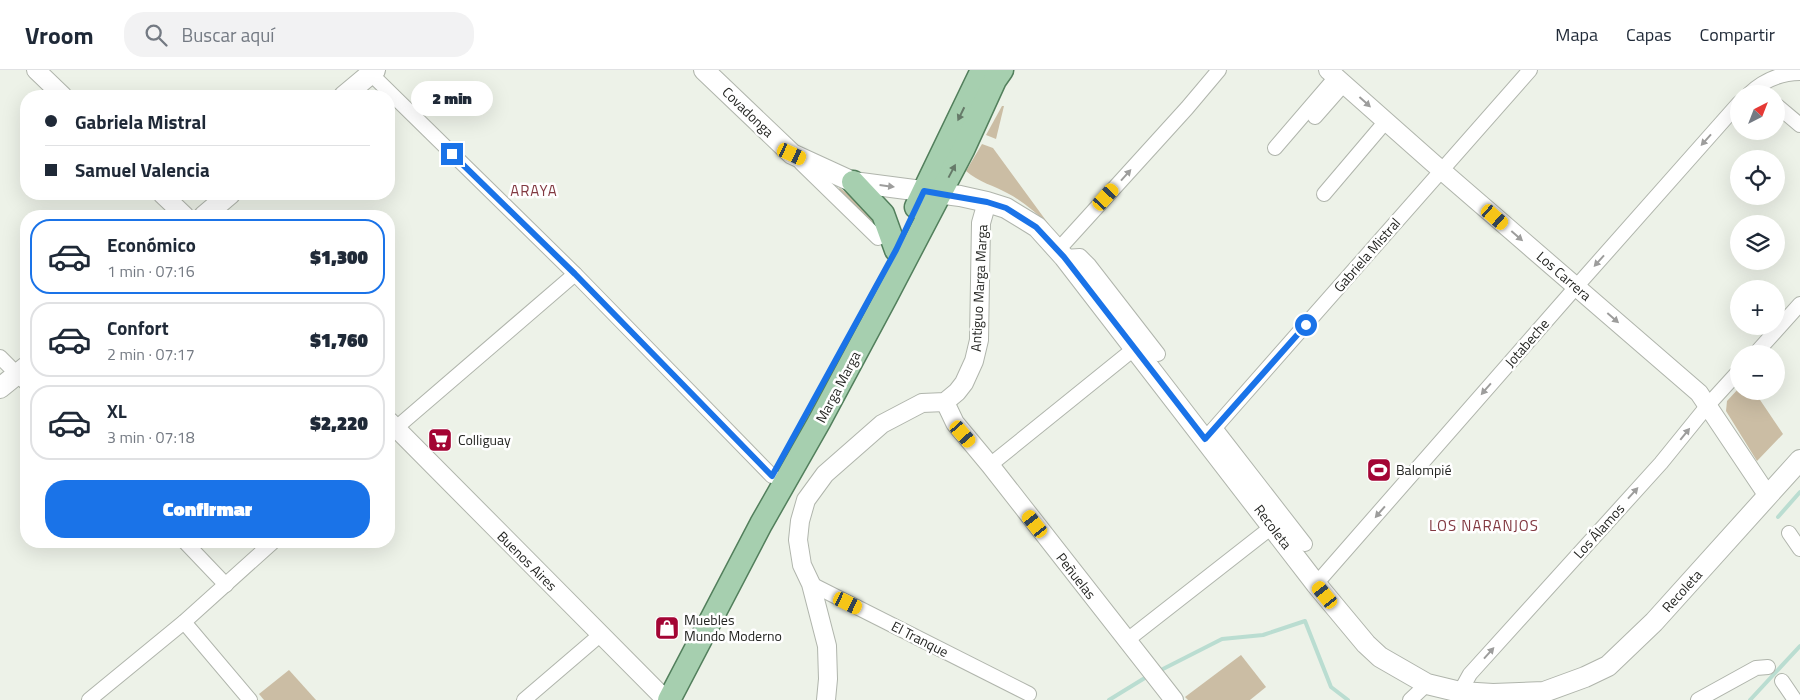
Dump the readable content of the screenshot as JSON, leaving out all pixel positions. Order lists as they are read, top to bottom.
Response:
{
  "streets": {
    "main road": ["Covadonga", "Marga Marga", "Recoleta"],
    "street": [
      "Gabriela Mistral",
      "Los Carrera",
      "Antiguo Marga Marga",
      "Jotabeche",
      "Los Álamos",
      "Buenos Aires",
      "Peñuelas",
      "El Tranque"
    ]
  },
  "crossings": [
    ["Covadonga", "Marga Marga"],
    ["Covadonga", "Recoleta"],
    ["Gabriela Mistral", "Los Carrera"],
    ["Gabriela Mistral", "Recoleta"],
    ["Los Carrera", "Jotabeche"],
    ["Los Carrera", "Recoleta"],
    ["Los Carrera", "Los Álamos"],
    ["Antiguo Marga Marga", "Recoleta"],
    ["Antiguo Marga Marga", "Peñuelas"],
    ["Jotabeche", "Recoleta"],
    ["Marga Marga", "Recoleta"],
    ["Marga Marga", "Buenos Aires"],
    ["Recoleta", "Los Álamos"]
  ],
  "one_way": ["Los Carrera", "Jotabeche", "Los Álamos"],
  "districts": ["ARAYA", "LOS NARANJOS"],
  "places": {
    "supermarket": ["Colliguay"],
    "sports": ["Balompié"],
    "shop": ["Muebles Mundo Moderno"]
  },
  "north": "top right",
  "page": {
    "header": "Vroom",
    "search": "Buscar aquí",
    "nav": ["Mapa", "Capas", "Compartir"],
    "bubble": "2 min",
    "map_buttons": ["+", "−"],
    "banner": ["Gabriela Mistral", "Samuel Valencia"],
    "list": [
      {
        "name": "Económico",
        "note": "1 min · 07:16",
        "value": "$1,300"
      },
      {
        "name": "Confort",
        "note": "2 min · 07:17",
        "value": "$1,760"
      },
      {
        "name": "XL",
        "note": "3 min · 07:18",
        "value": "$2,220"
      }
    ],
    "buttons": "Confirmar"
  }
}
